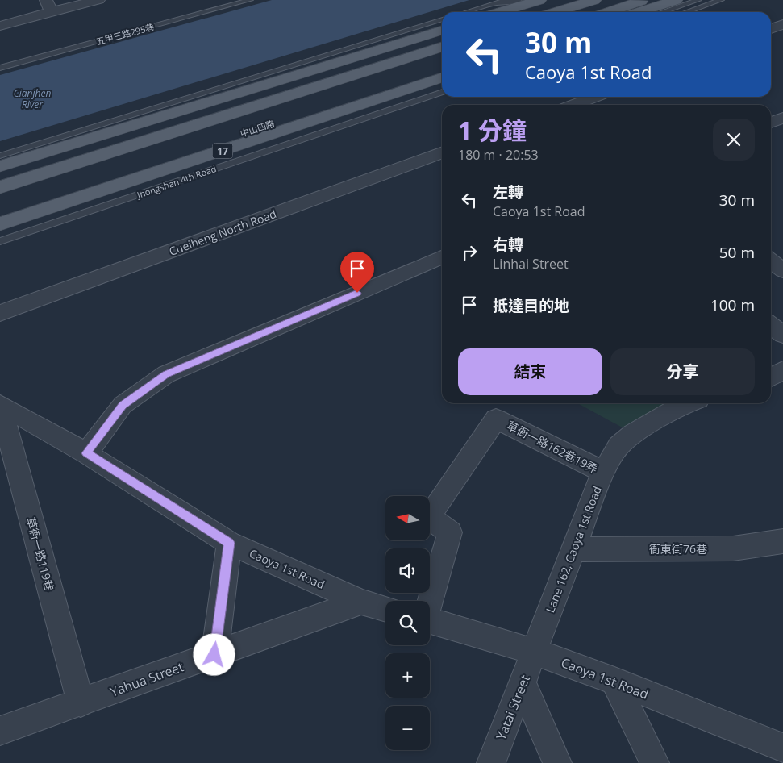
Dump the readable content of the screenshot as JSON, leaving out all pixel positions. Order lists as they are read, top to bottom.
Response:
{
  "streets": {
    "main road": ["中山四路", "17", "Jhongshan 4th Road"],
    "street": [
      "Cueiheng North Road",
      "草衙一路162巷19弄",
      "衙東街76巷",
      "Lane 162, Caoya 1st Road",
      "草衙一路119巷",
      "Caoya 1st Road",
      "Yahua Street",
      "Yatai Street"
    ],
    "lane": ["五甲三路295巷"]
  },
  "crossings": [
    ["草衙一路162巷19弄", "Lane 162, Caoya 1st Road"],
    ["衙東街76巷", "Lane 162, Caoya 1st Road"],
    ["Lane 162, Caoya 1st Road", "Caoya 1st Road"],
    ["Lane 162, Caoya 1st Road", "Yatai Street"],
    ["草衙一路119巷", "Caoya 1st Road"],
    ["草衙一路119巷", "Yahua Street"],
    ["Caoya 1st Road", "Yahua Street"],
    ["Caoya 1st Road", "Yatai Street"]
  ],
  "water": ["Cianjhen River"],
  "north": "left",
  "page": {
    "turn": ["30 m", "Caoya 1st Road"],
    "heading": ["1 分鐘", "180 m · 20:53"],
    "list": [
      {
        "name": "左轉",
        "note": "Caoya 1st Road",
        "value": "30 m"
      },
      {
        "name": "右轉",
        "note": "Linhai Street",
        "value": "50 m"
      },
      {
        "name": "抵達目的地",
        "value": "100 m"
      }
    ],
    "buttons": ["結束", "分享"],
    "map_buttons": ["+", "−"]
  }
}
